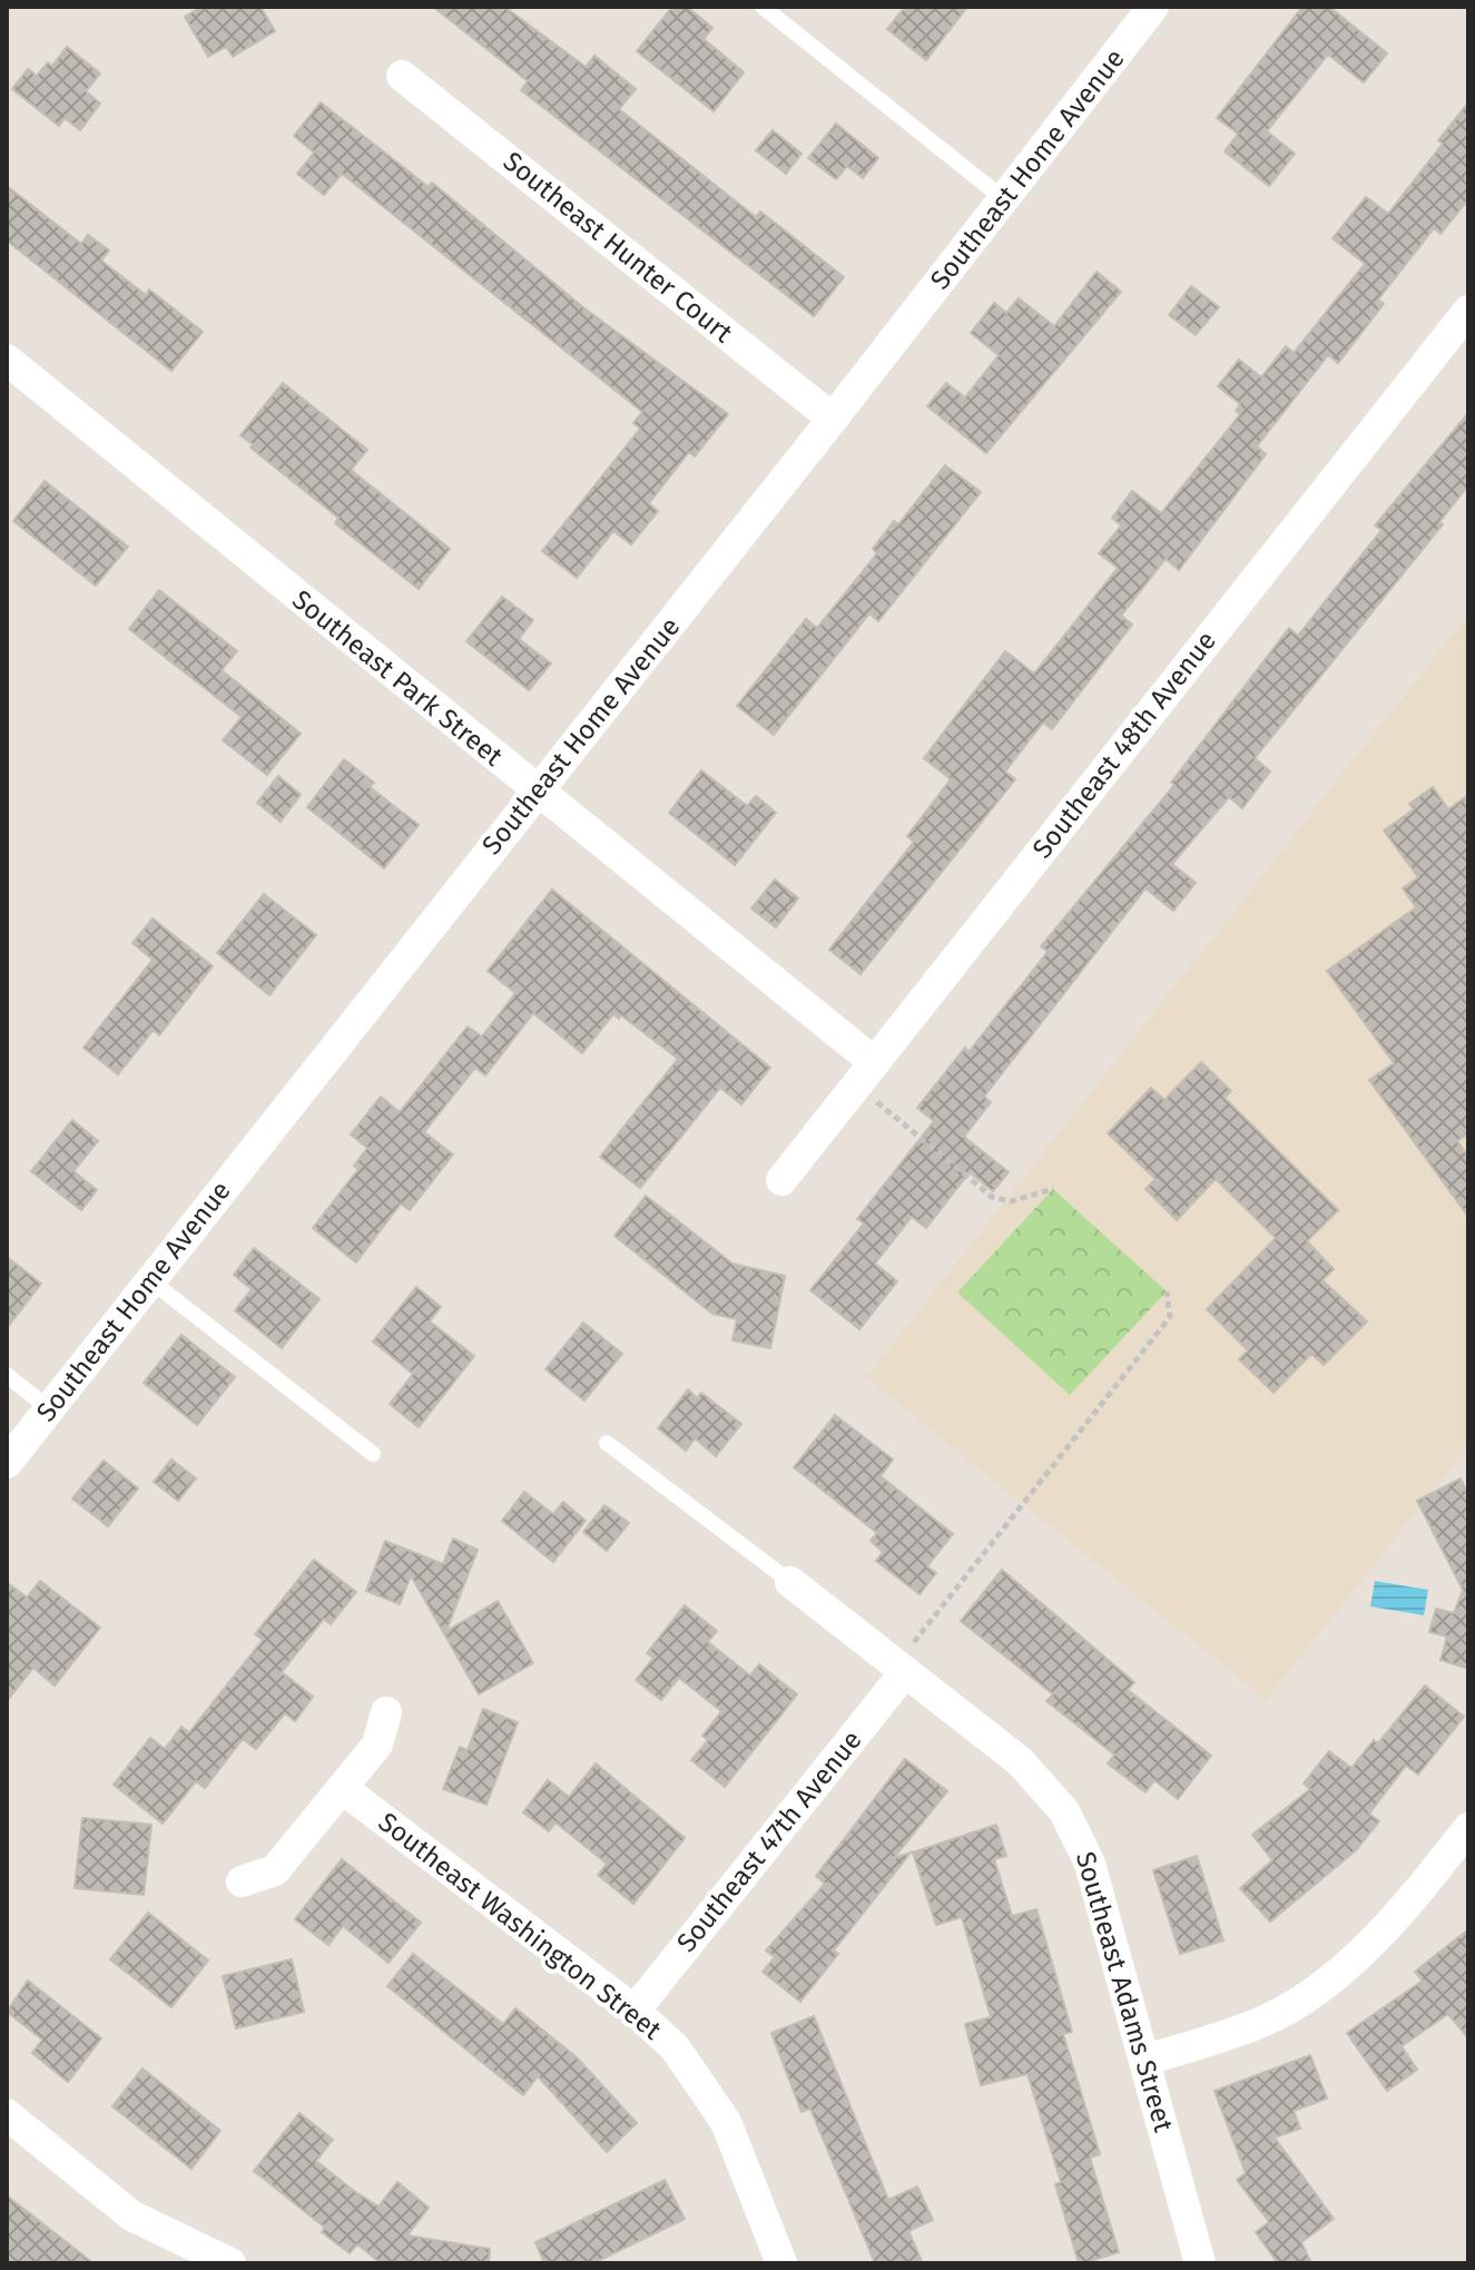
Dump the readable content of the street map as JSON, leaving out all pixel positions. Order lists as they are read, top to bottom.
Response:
{
  "streets": {
    "street": [
      "Southeast Home Avenue",
      "Southeast Hunter Court",
      "Southeast Park Street",
      "Southeast 48th Avenue",
      "Southeast 47th Avenue",
      "Southeast Washington Street",
      "Southeast Adams Street"
    ]
  },
  "crossings": [
    ["Southeast Home Avenue", "Southeast Hunter Court"],
    ["Southeast Home Avenue", "Southeast Park Street"],
    ["Southeast Park Street", "Southeast 48th Avenue"],
    ["Southeast 47th Avenue", "Southeast Washington Street"],
    ["Southeast 47th Avenue", "Southeast Adams Street"]
  ]
}
